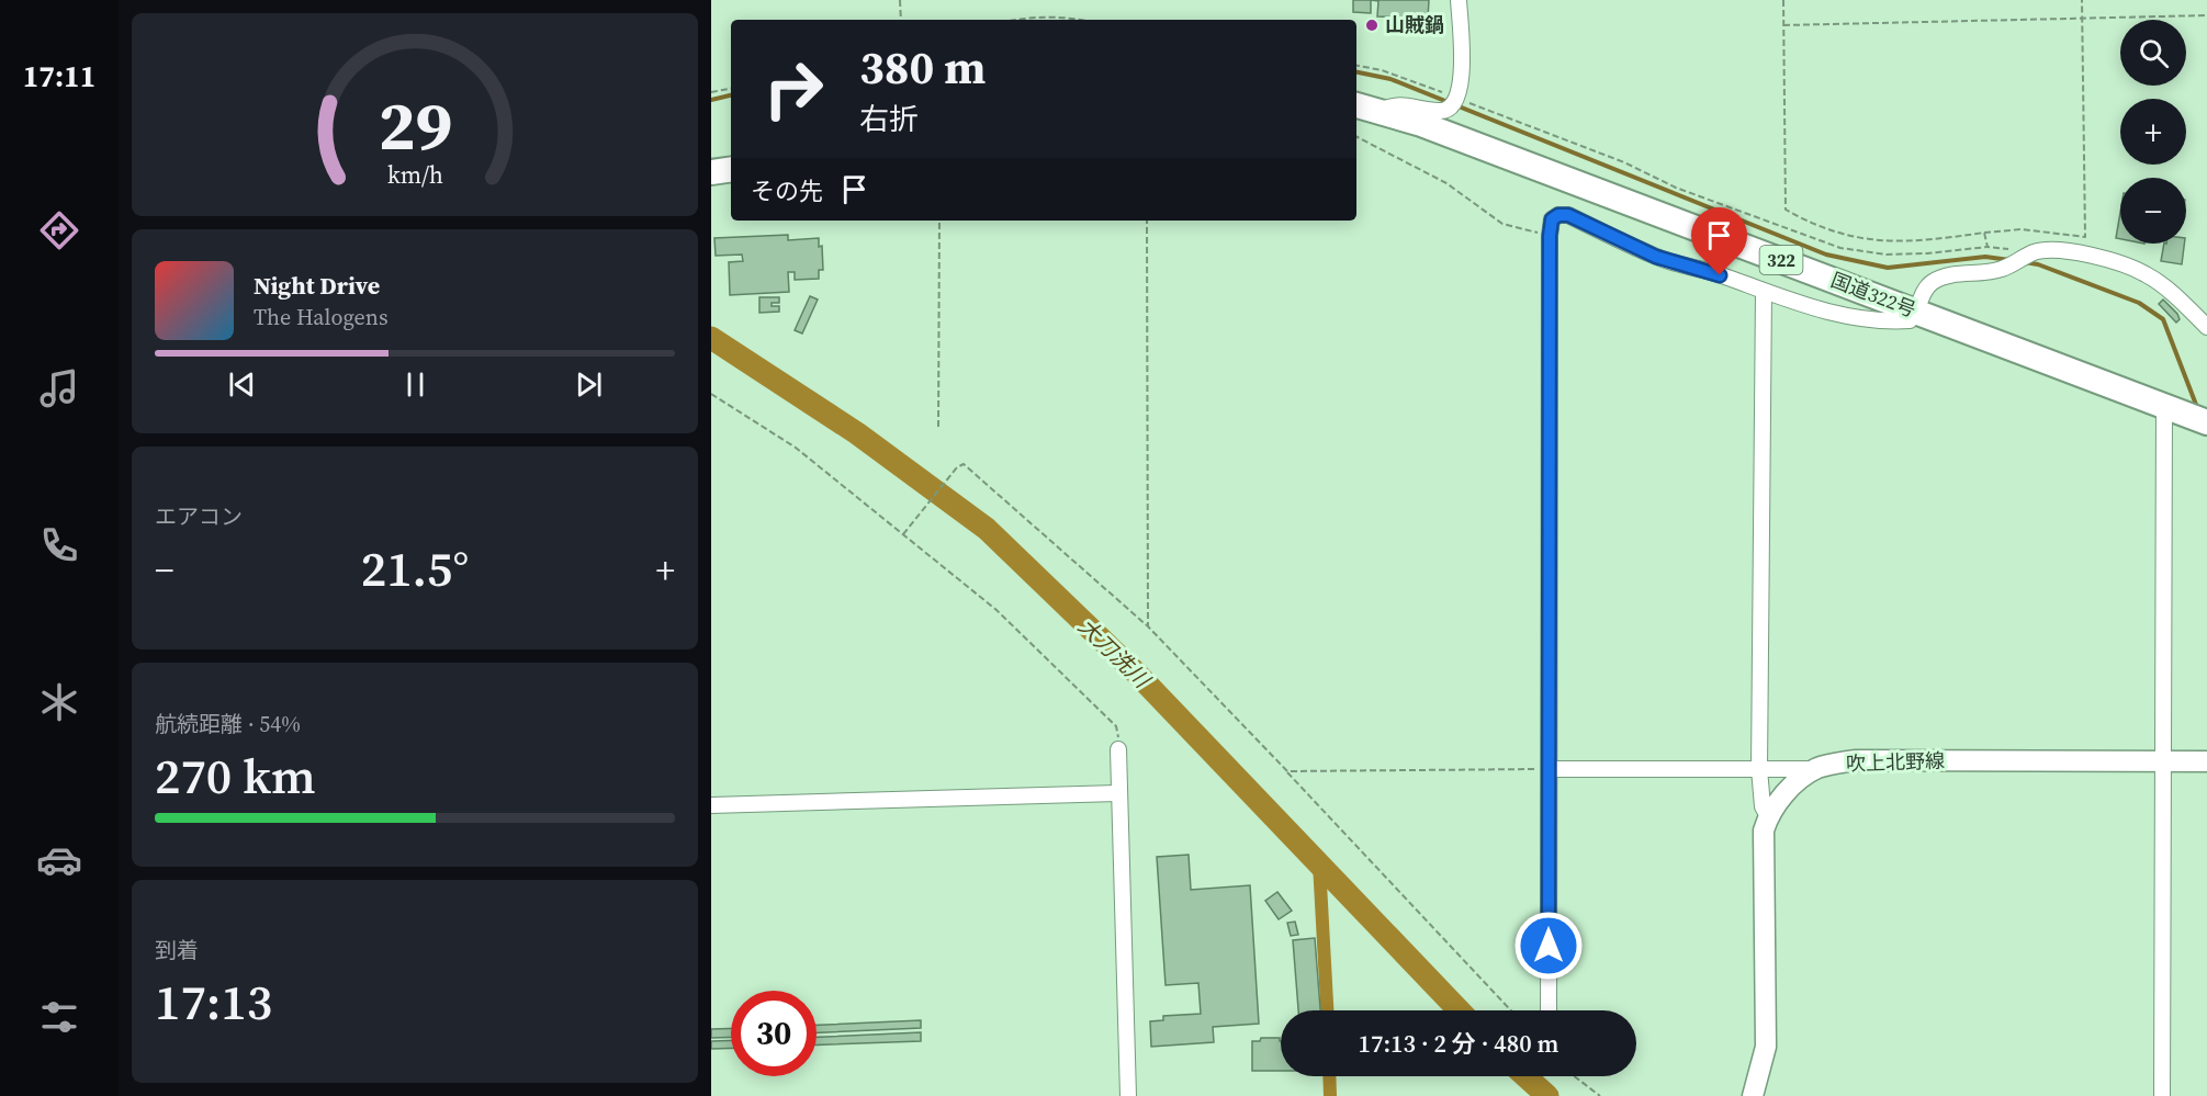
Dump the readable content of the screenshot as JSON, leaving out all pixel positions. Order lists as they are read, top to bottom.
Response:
{
  "streets": {
    "highway": ["322", "国道322号"],
    "main road": ["吹上北野線"]
  },
  "water": ["大刀洗川"],
  "places": ["山賊鍋"],
  "page": {
    "tabs": "17:11",
    "map_buttons": ["+", "−"],
    "turn": ["380 m", "右折"],
    "then": "その先",
    "song": ["Night Drive", "The Halogens"],
    "tile": [
      "エアコン",
      ["航続距離 · 54%", "270 km"],
      ["到着", "17:13"]
    ],
    "heat": ["−", "21.5°", "+"],
    "limit": "30",
    "trip": "17:13 · 2 分 · 480 m",
    "gauge": ["29", "km/h"]
  }
}
